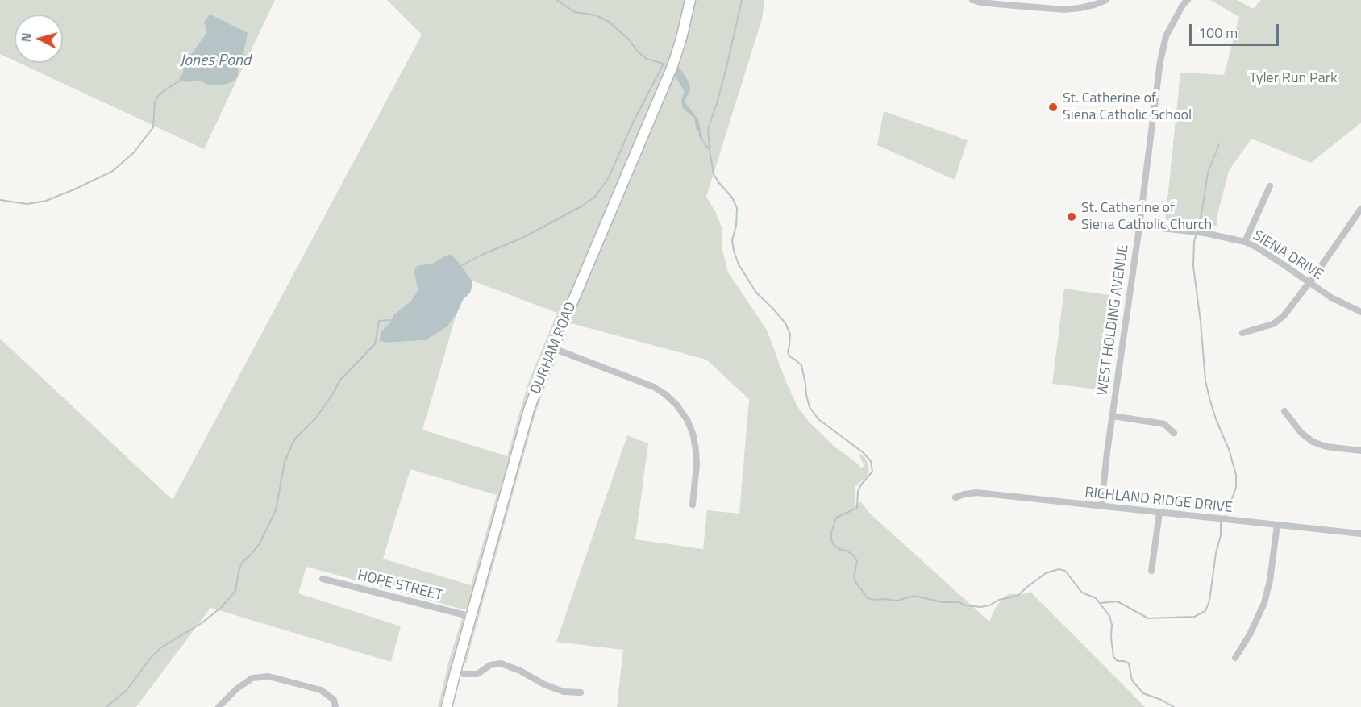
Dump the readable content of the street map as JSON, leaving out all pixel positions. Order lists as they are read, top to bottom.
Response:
{
  "streets": {
    "main road": ["DURHAM ROAD"],
    "street": [
      "SIENA DRIVE",
      "WEST HOLDING AVENUE",
      "RICHLAND RIDGE DRIVE",
      "HOPE STREET"
    ]
  },
  "crossings": [
    ["SIENA DRIVE", "WEST HOLDING AVENUE"],
    ["WEST HOLDING AVENUE", "RICHLAND RIDGE DRIVE"],
    ["DURHAM ROAD", "HOPE STREET"]
  ],
  "water": ["Jones Pond"],
  "parks": ["Tyler Run Park"],
  "places": ["St. Catherine of Siena Catholic School", "St. Catherine of Siena Catholic Church"],
  "scale_bar": "100 m",
  "north": "left"
}
